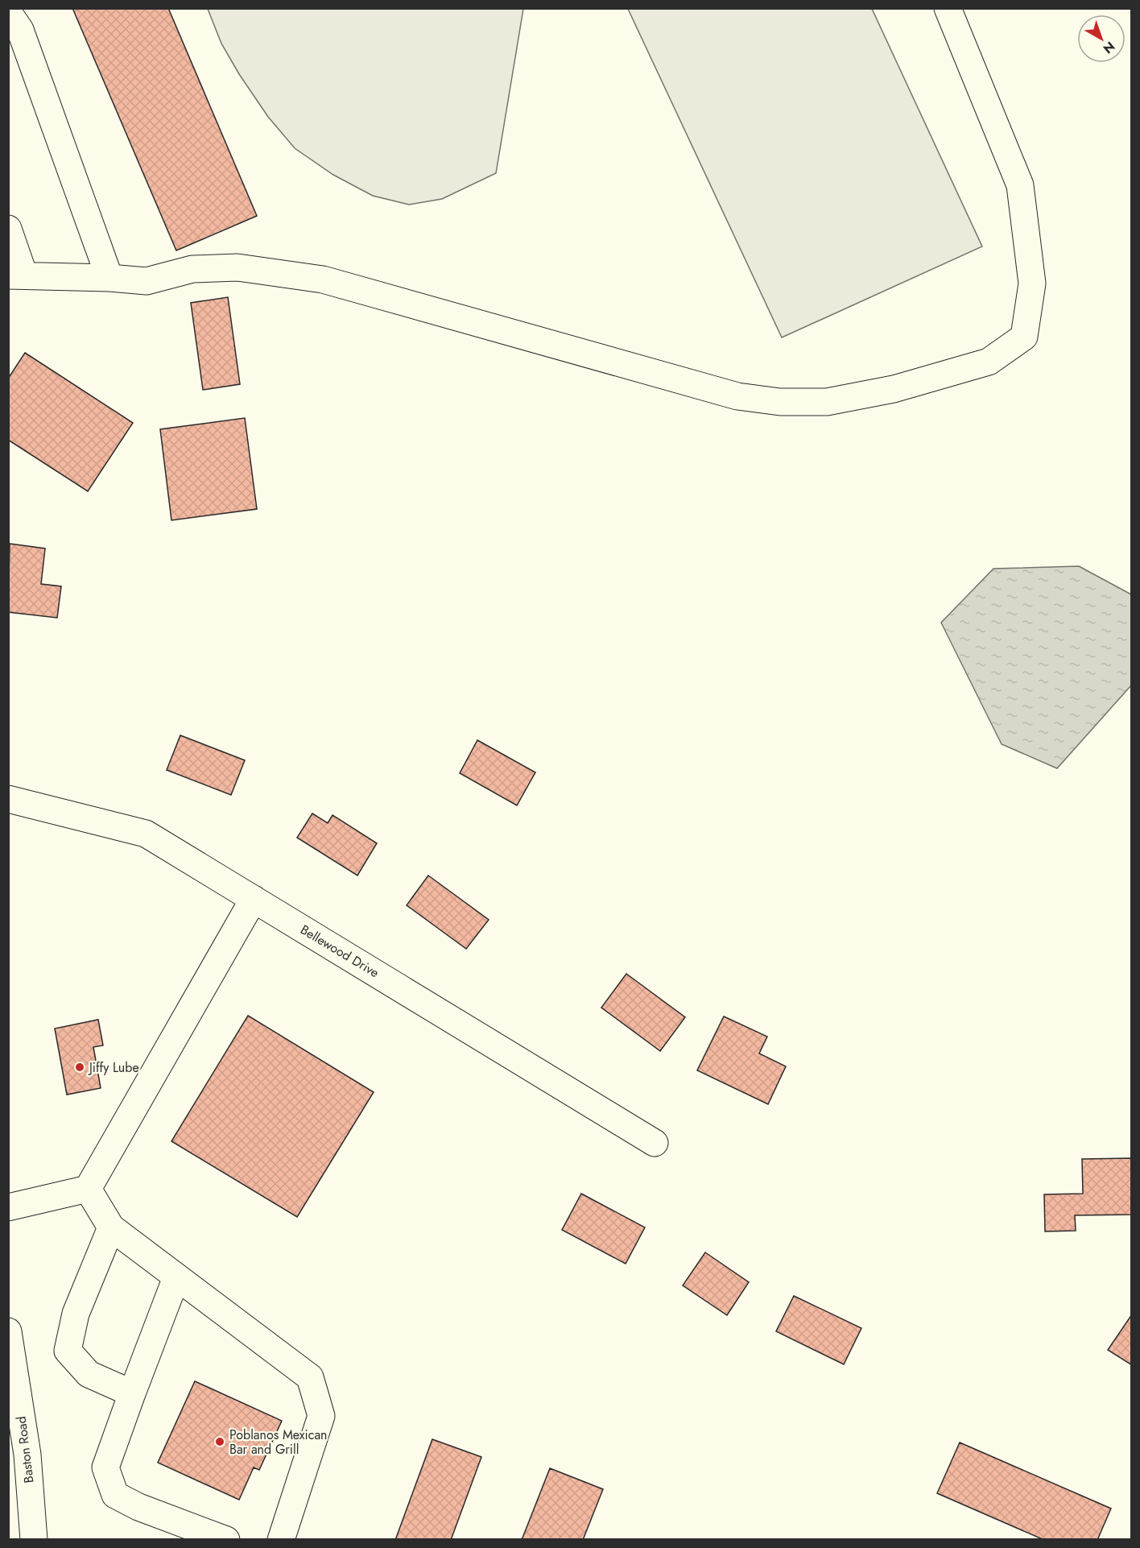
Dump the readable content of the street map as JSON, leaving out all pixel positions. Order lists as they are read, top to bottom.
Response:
{
  "streets": {
    "street": ["Bellewood Drive", "Baston Road"]
  },
  "places": ["Jiffy Lube", "Poblanos Mexican Bar and Grill"],
  "north": "bottom right"
}
